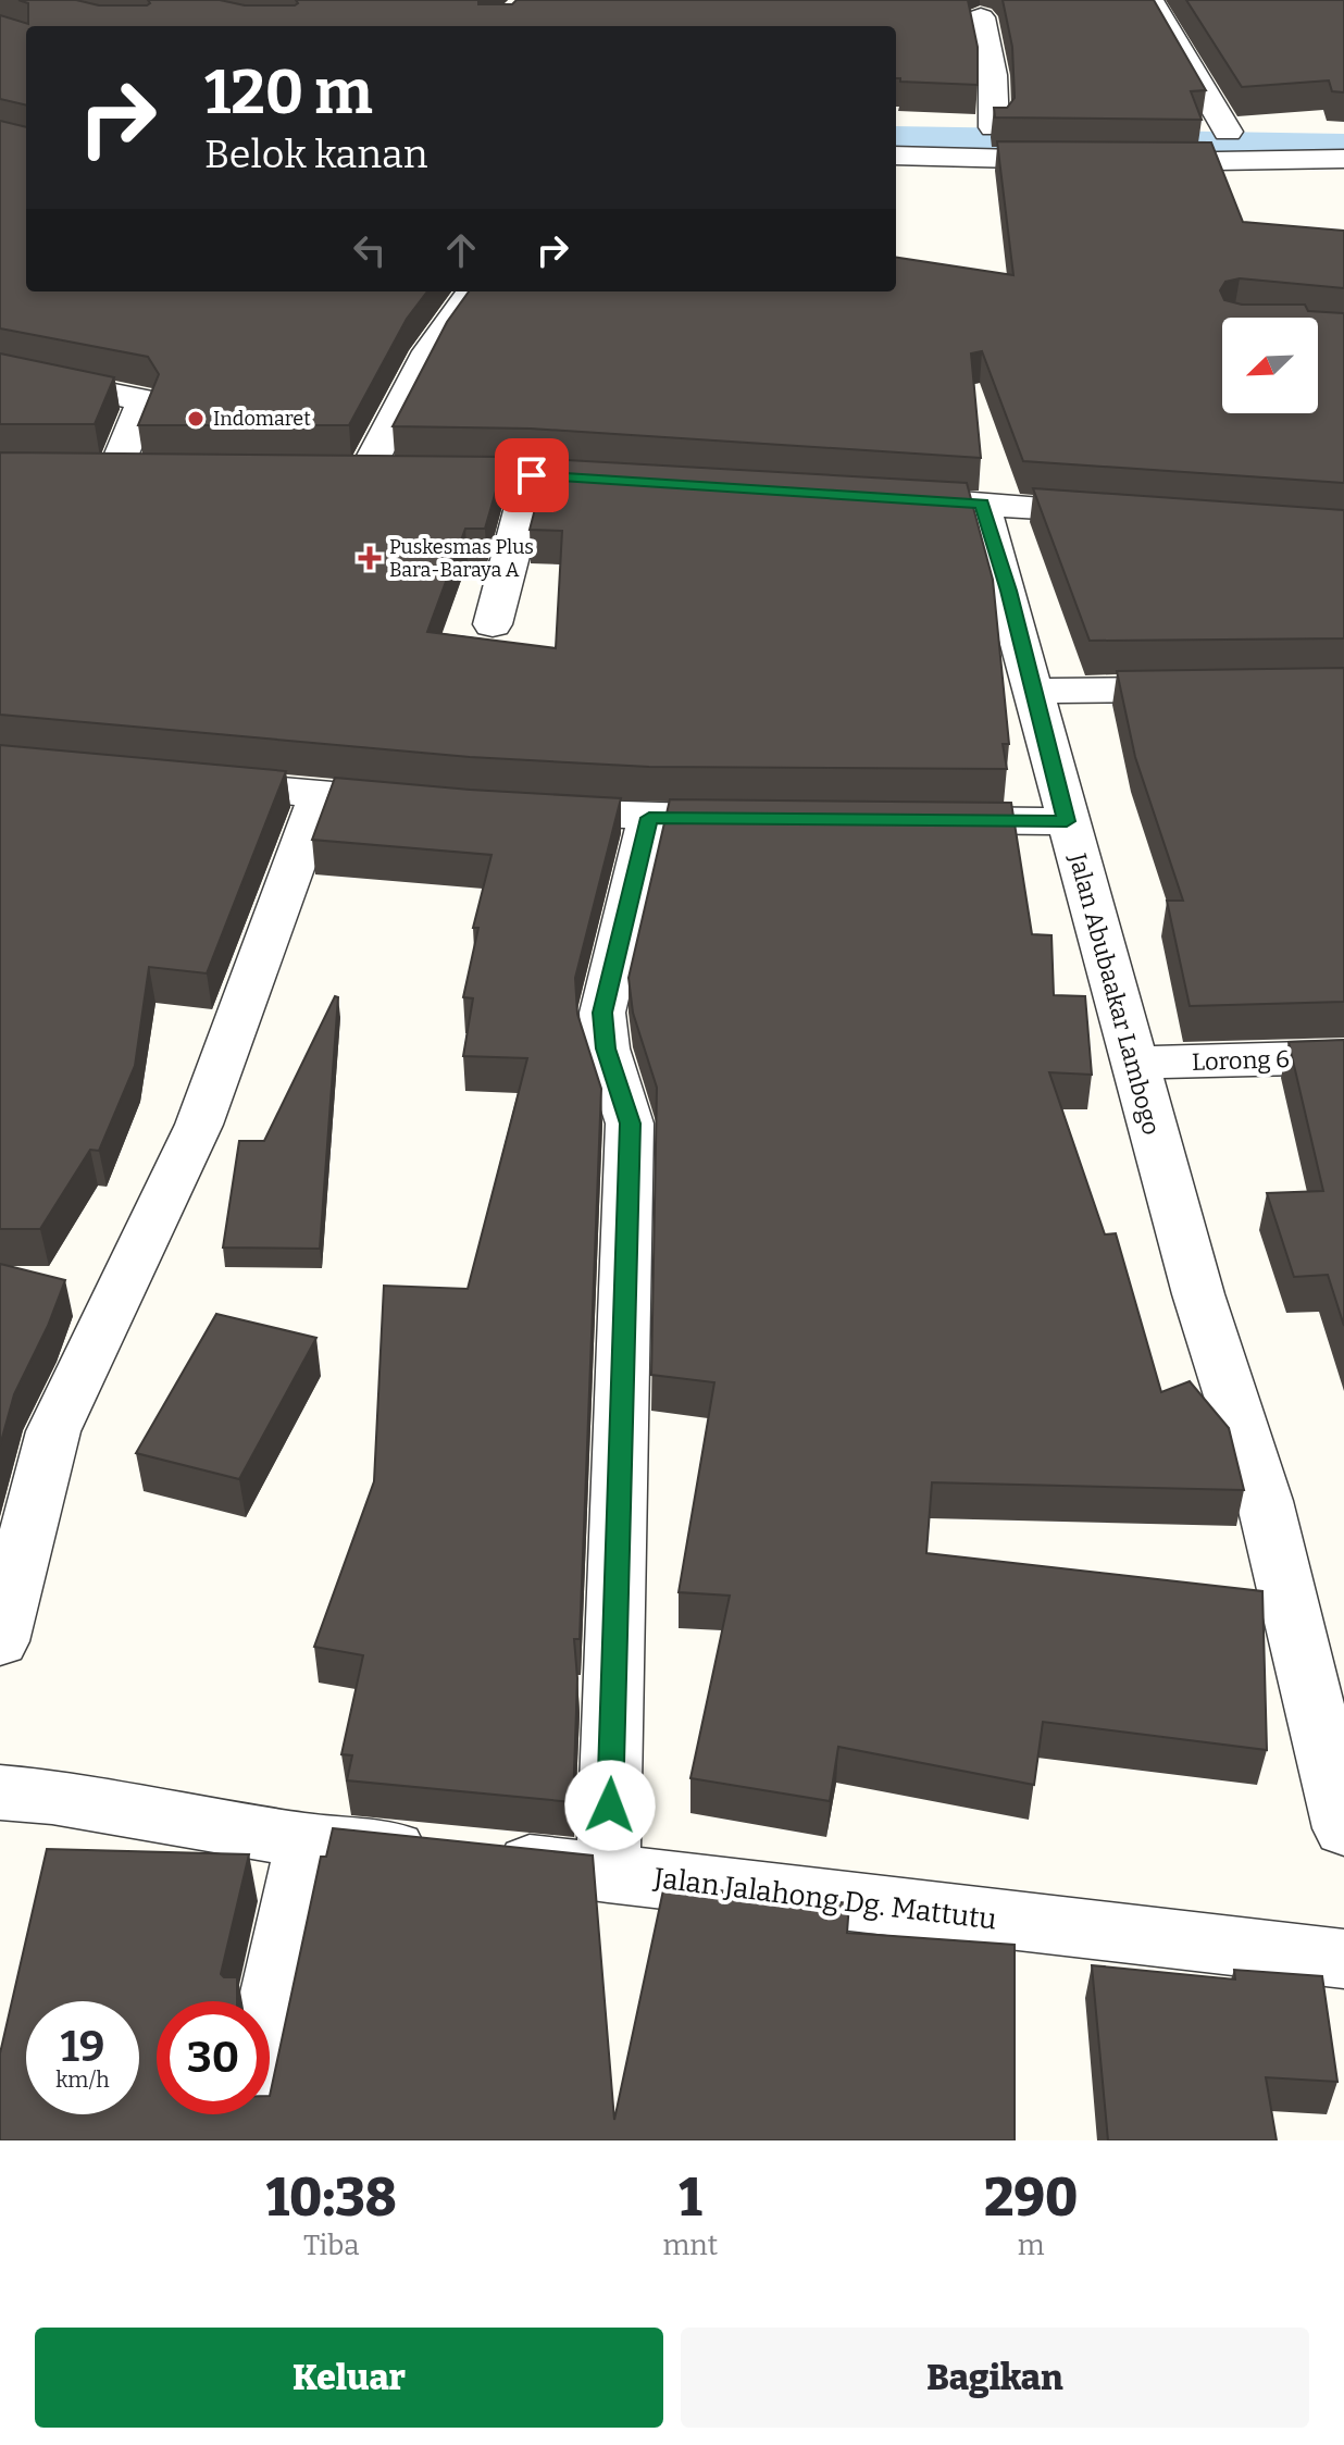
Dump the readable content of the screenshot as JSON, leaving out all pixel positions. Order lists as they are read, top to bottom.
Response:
{
  "streets": {
    "street": ["Jalan Abubaakar Lambogo", "Lorong 6", "Jalan Jalahong Dg. Mattutu"]
  },
  "crossings": [
    ["Jalan Abubaakar Lambogo", "Lorong 6"]
  ],
  "places": {
    "other": ["Indomaret"],
    "health": ["Puskesmas Plus Bara-Baraya A"]
  },
  "north": "bottom left",
  "page": {
    "turn": ["120 m", "Belok kanan"],
    "speed": "19 km/h",
    "limit": "30",
    "eta": [
      "10:38",
      "Tiba",
      "1",
      "mnt",
      "290",
      "m"
    ],
    "buttons": ["Keluar", "Bagikan"]
  }
}
